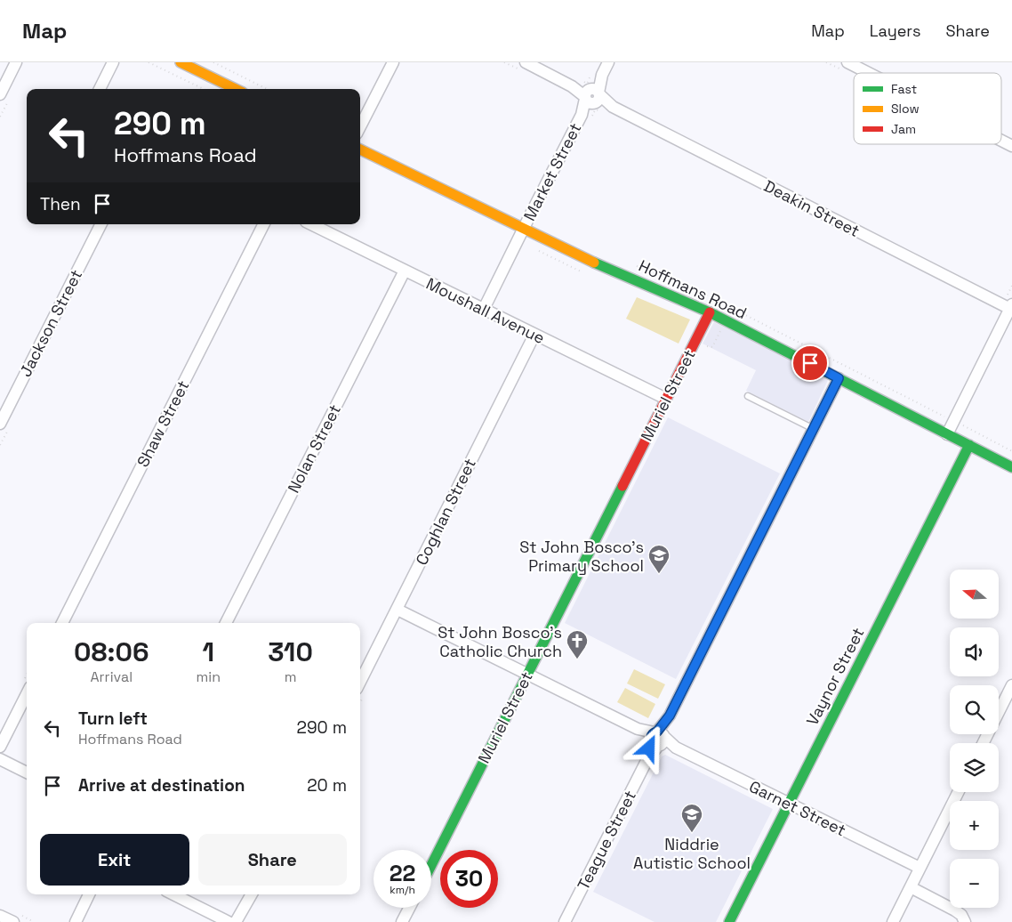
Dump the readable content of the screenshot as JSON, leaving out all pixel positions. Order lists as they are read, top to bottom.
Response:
{
  "streets": {
    "street": [
      "Market Street",
      "Deakin Street",
      "Hoffmans Road",
      "Moushall Avenue",
      "Jackson Street",
      "Muriel Street",
      "Shaw Street",
      "Nolan Street",
      "Coghlan Street",
      "Vaynor Street",
      "Garnet Street",
      "Teague Street"
    ]
  },
  "crossings": [
    ["Market Street", "Deakin Street"],
    ["Market Street", "Hoffmans Road"],
    ["Market Street", "Moushall Avenue"],
    ["Hoffmans Road", "Muriel Street"],
    ["Hoffmans Road", "Vaynor Street"],
    ["Hoffmans Road", "Teague Street"],
    ["Moushall Avenue", "Muriel Street"],
    ["Moushall Avenue", "Nolan Street"],
    ["Moushall Avenue", "Coghlan Street"],
    ["Muriel Street", "Garnet Street"],
    ["Coghlan Street", "Garnet Street"],
    ["Vaynor Street", "Garnet Street"],
    ["Garnet Street", "Teague Street"]
  ],
  "places": {
    "school or university": ["St John Bosco's Primary School", "Niddrie Autistic School"],
    "church": ["St John Bosco's Catholic Church"]
  },
  "legend": ["Fast", "Slow", "Jam"],
  "north": "left",
  "page": {
    "header": "Map",
    "nav": ["Map", "Layers", "Share"],
    "turn": ["290 m", "Hoffmans Road"],
    "then": "Then",
    "map_buttons": ["+", "−"],
    "eta": [
      "08:06",
      "Arrival",
      "1",
      "min",
      "310",
      "m"
    ],
    "list": [
      {
        "name": "Turn left",
        "note": "Hoffmans Road",
        "value": "290 m"
      },
      {
        "name": "Arrive at destination",
        "value": "20 m"
      }
    ],
    "buttons": ["Exit", "Share"],
    "speed": "22 km/h",
    "limit": "30"
  }
}
